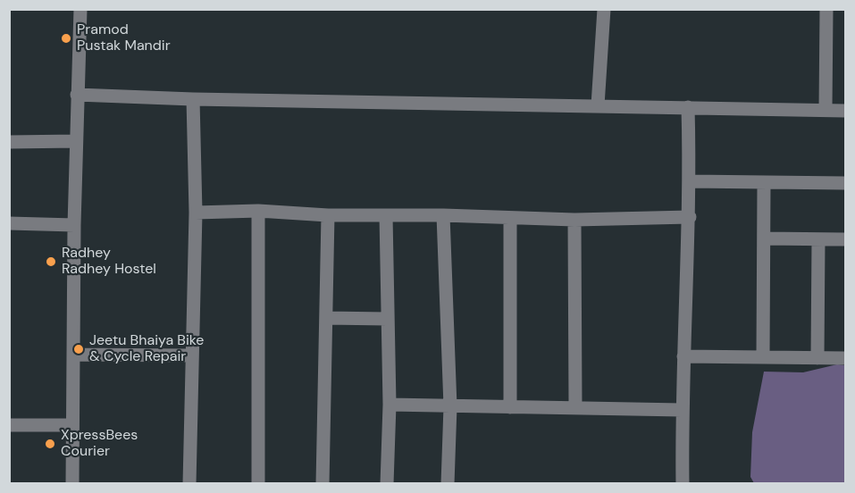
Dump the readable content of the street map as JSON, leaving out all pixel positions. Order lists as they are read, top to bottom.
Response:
{
  "places": [
    "Pramod Pustak Mandir",
    "Radhey Radhey Hostel",
    "Jeetu Bhaiya Bike & Cycle Repair",
    "XpressBees Courier"
  ]
}
